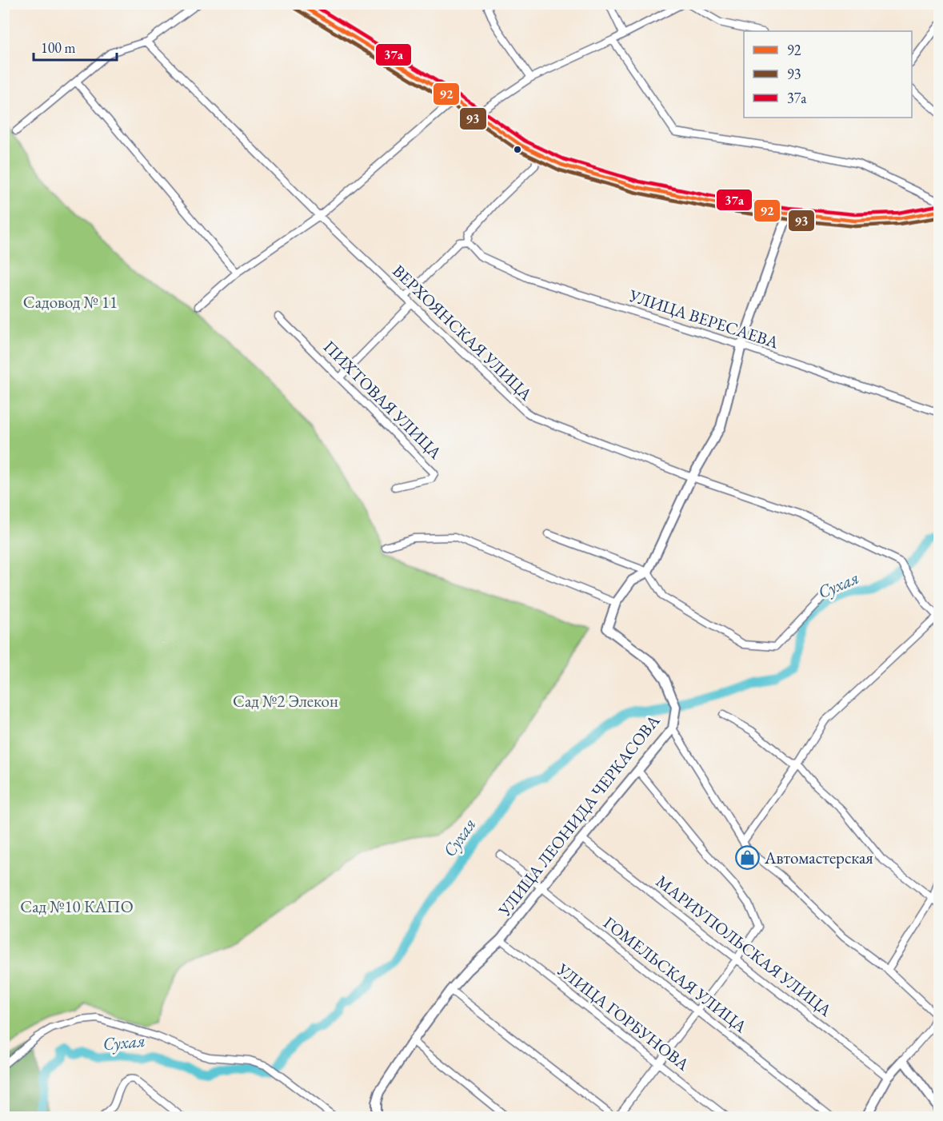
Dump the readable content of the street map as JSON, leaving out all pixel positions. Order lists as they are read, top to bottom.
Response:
{
  "streets": {
    "street": [
      "УЛИЦА ВЕРЕСАЕВА",
      "ВЕРХОЯНСКАЯ УЛИЦА",
      "ПИХТОВАЯ УЛИЦА",
      "УЛИЦА ЛЕОНИДА ЧЕРКАСОВА",
      "МАРИУПОЛЬСКАЯ УЛИЦА",
      "ГОМЕЛЬСКАЯ УЛИЦА",
      "УЛИЦА ГОРБУНОВА"
    ]
  },
  "crossings": [
    ["УЛИЦА ЛЕОНИДА ЧЕРКАСОВА", "МАРИУПОЛЬСКАЯ УЛИЦА"],
    ["УЛИЦА ЛЕОНИДА ЧЕРКАСОВА", "ГОМЕЛЬСКАЯ УЛИЦА"],
    ["УЛИЦА ЛЕОНИДА ЧЕРКАСОВА", "УЛИЦА ГОРБУНОВА"]
  ],
  "water": ["Сухая"],
  "parks": ["Садовод № 11", "Сад №2 Элекон", "Сад №10 КАПО"],
  "places": {
    "shop": ["Автомастерская"]
  },
  "lines": ["transit line 92", "transit line 37а", "transit line 93"],
  "legend": ["92", "93", "37а"],
  "scale_bar": "100 m"
}
